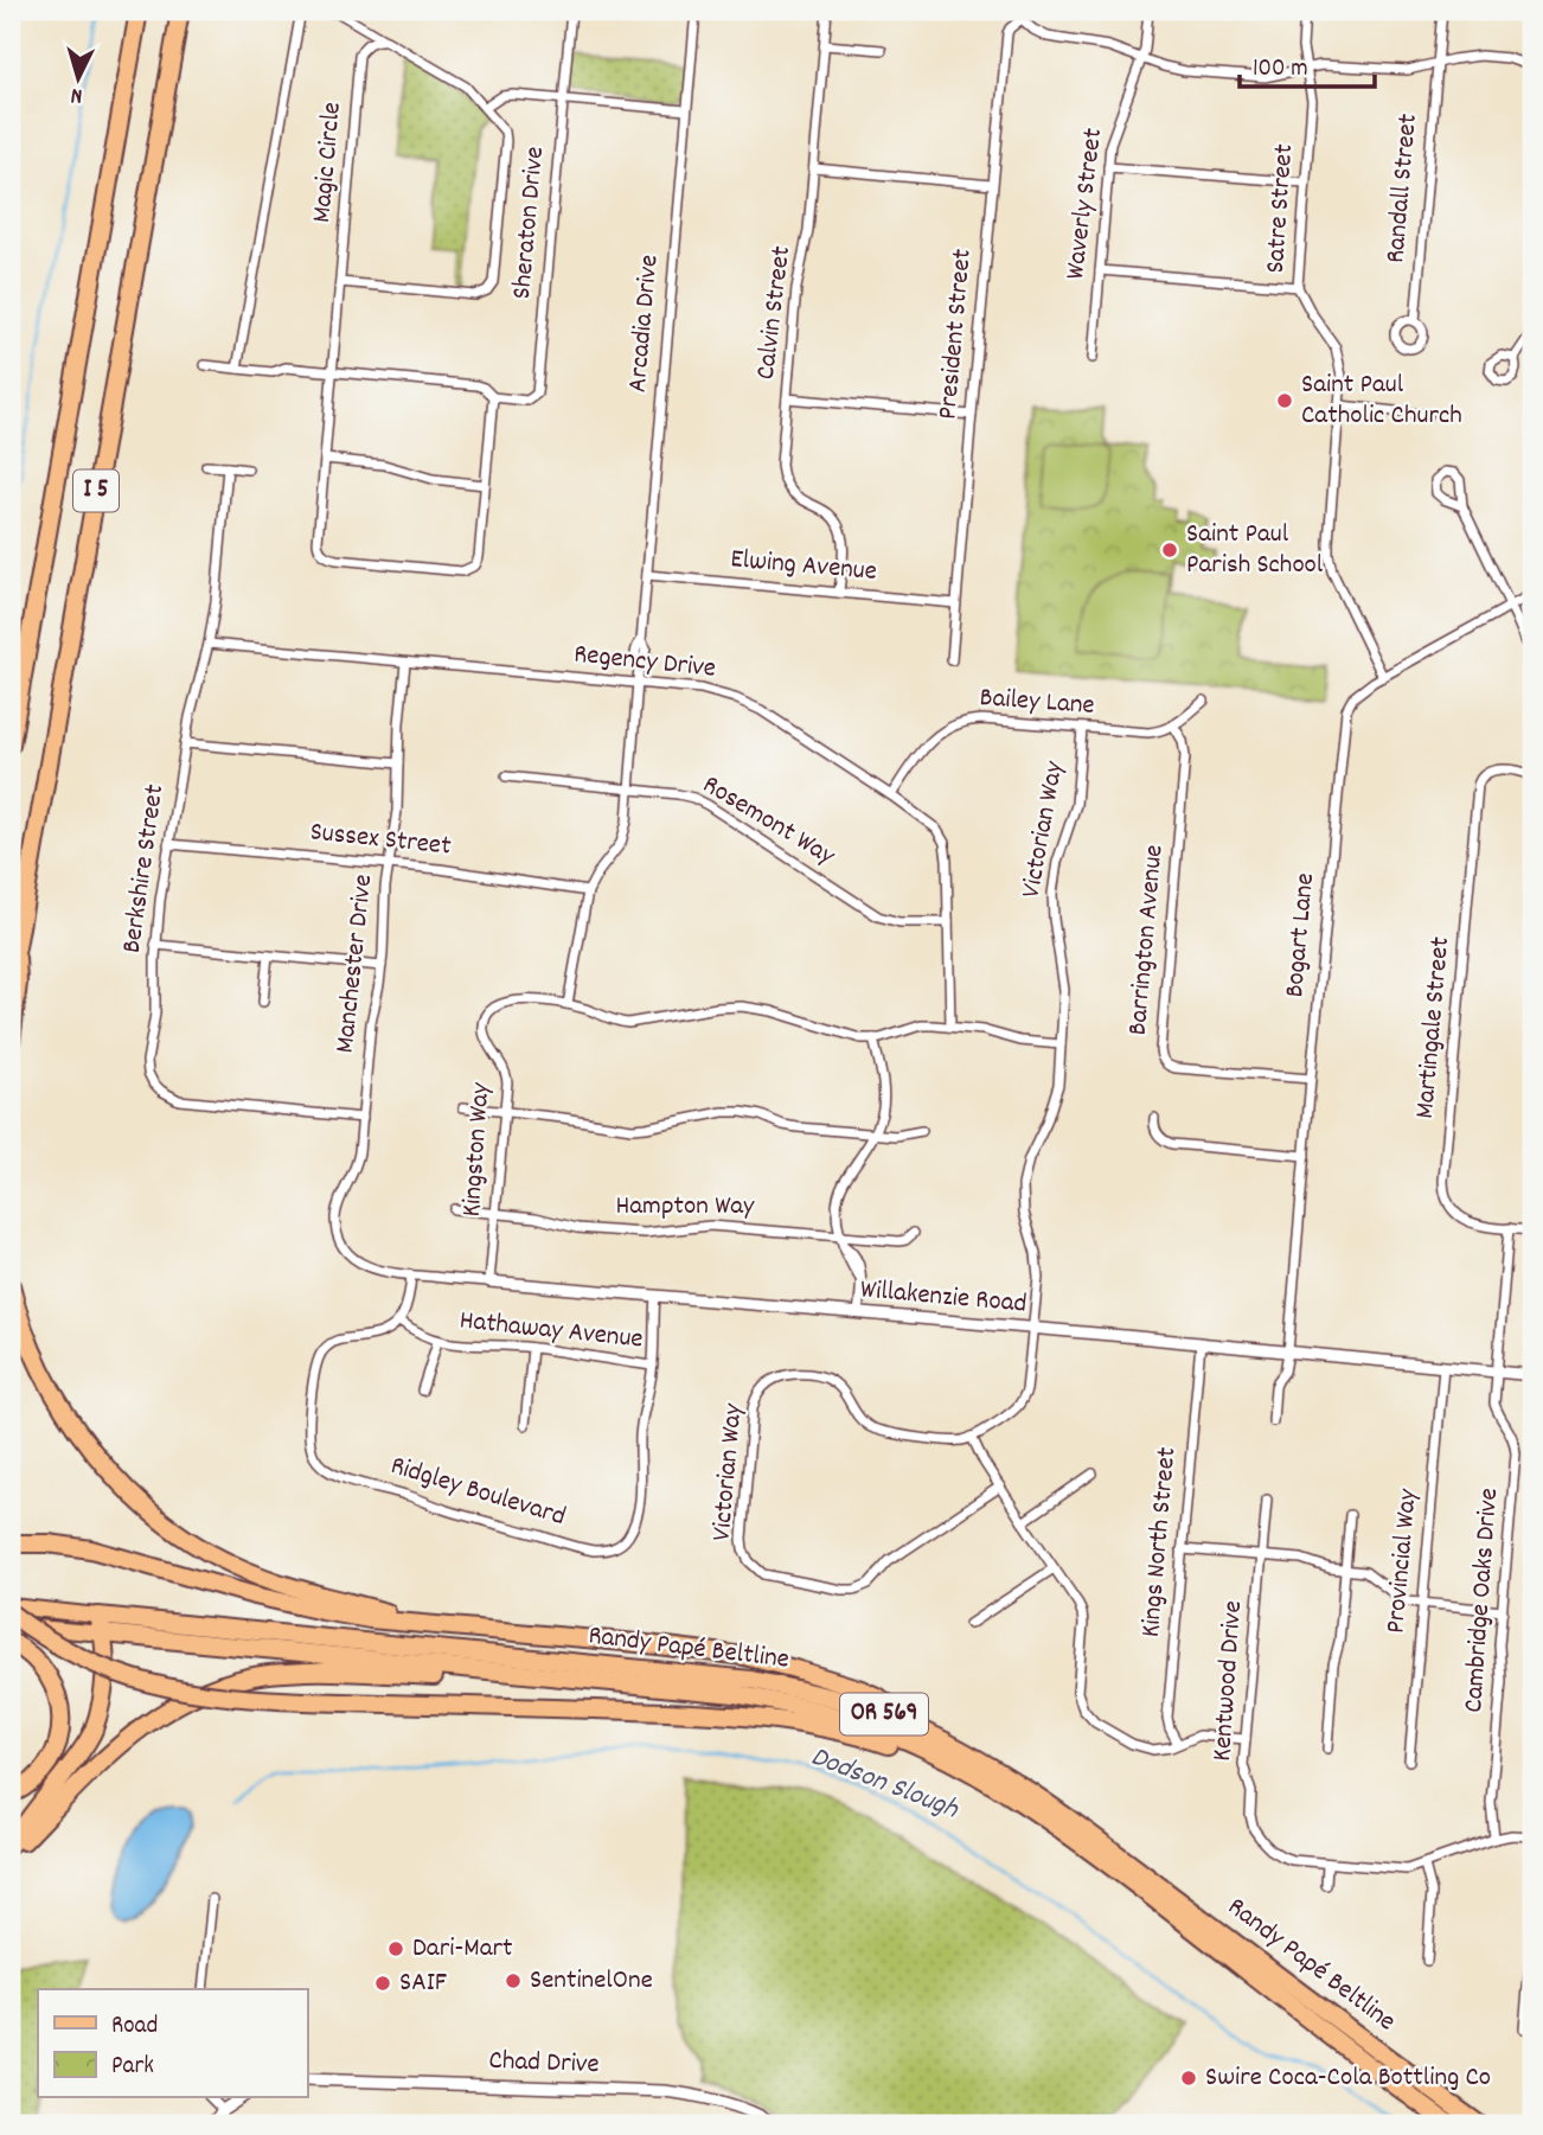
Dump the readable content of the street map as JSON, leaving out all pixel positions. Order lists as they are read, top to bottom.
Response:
{
  "streets": {
    "highway": ["I 5", "Randy Papé Beltline", "OR 569"],
    "street": [
      "Magic Circle",
      "Randall Street",
      "Waverly Street",
      "Satre Street",
      "Sheraton Drive",
      "Calvin Street",
      "Arcadia Drive",
      "President Street",
      "Elwing Avenue",
      "Regency Drive",
      "Bailey Lane",
      "Rosemont Way",
      "Victorian Way",
      "Sussex Street",
      "Berkshire Street",
      "Bogart Lane",
      "Barrington Avenue",
      "Manchester Drive",
      "Martingale Street",
      "Kingston Way",
      "Hampton Way",
      "Willakenzie Road",
      "Hathaway Avenue",
      "Ridgley Boulevard",
      "Kings North Street",
      "Provincial Way",
      "Cambridge Oaks Drive",
      "Kentwood Drive",
      "Chad Drive"
    ]
  },
  "crossings": [
    ["Satre Street", "Bogart Lane"],
    ["Calvin Street", "Elwing Avenue"],
    ["Arcadia Drive", "Elwing Avenue"],
    ["Arcadia Drive", "Regency Drive"],
    ["Arcadia Drive", "Rosemont Way"],
    ["Arcadia Drive", "Sussex Street"],
    ["President Street", "Elwing Avenue"],
    ["Regency Drive", "Bailey Lane"],
    ["Regency Drive", "Rosemont Way"],
    ["Regency Drive", "Berkshire Street"],
    ["Regency Drive", "Manchester Drive"],
    ["Bailey Lane", "Victorian Way"],
    ["Bailey Lane", "Barrington Avenue"],
    ["Victorian Way", "Willakenzie Road"],
    ["Sussex Street", "Berkshire Street"],
    ["Sussex Street", "Manchester Drive"],
    ["Berkshire Street", "Manchester Drive"],
    ["Bogart Lane", "Barrington Avenue"],
    ["Bogart Lane", "Willakenzie Road"],
    ["Manchester Drive", "Willakenzie Road"],
    ["Martingale Street", "Cambridge Oaks Drive"],
    ["Kingston Way", "Hampton Way"],
    ["Kingston Way", "Willakenzie Road"],
    ["Willakenzie Road", "Kings North Street"],
    ["Willakenzie Road", "Provincial Way"],
    ["Willakenzie Road", "Cambridge Oaks Drive"],
    ["Hathaway Avenue", "Ridgley Boulevard"],
    ["Cambridge Oaks Drive", "Kentwood Drive"]
  ],
  "water": ["Dodson Slough"],
  "places": [
    "Saint Paul Catholic Church",
    "Saint Paul Parish School",
    "Dari-Mart",
    "SentinelOne",
    "SAIF",
    "Swire Coca-Cola Bottling Co"
  ],
  "legend": ["Road", "Park"],
  "scale_bar": "100 m",
  "north": "bottom"
}
